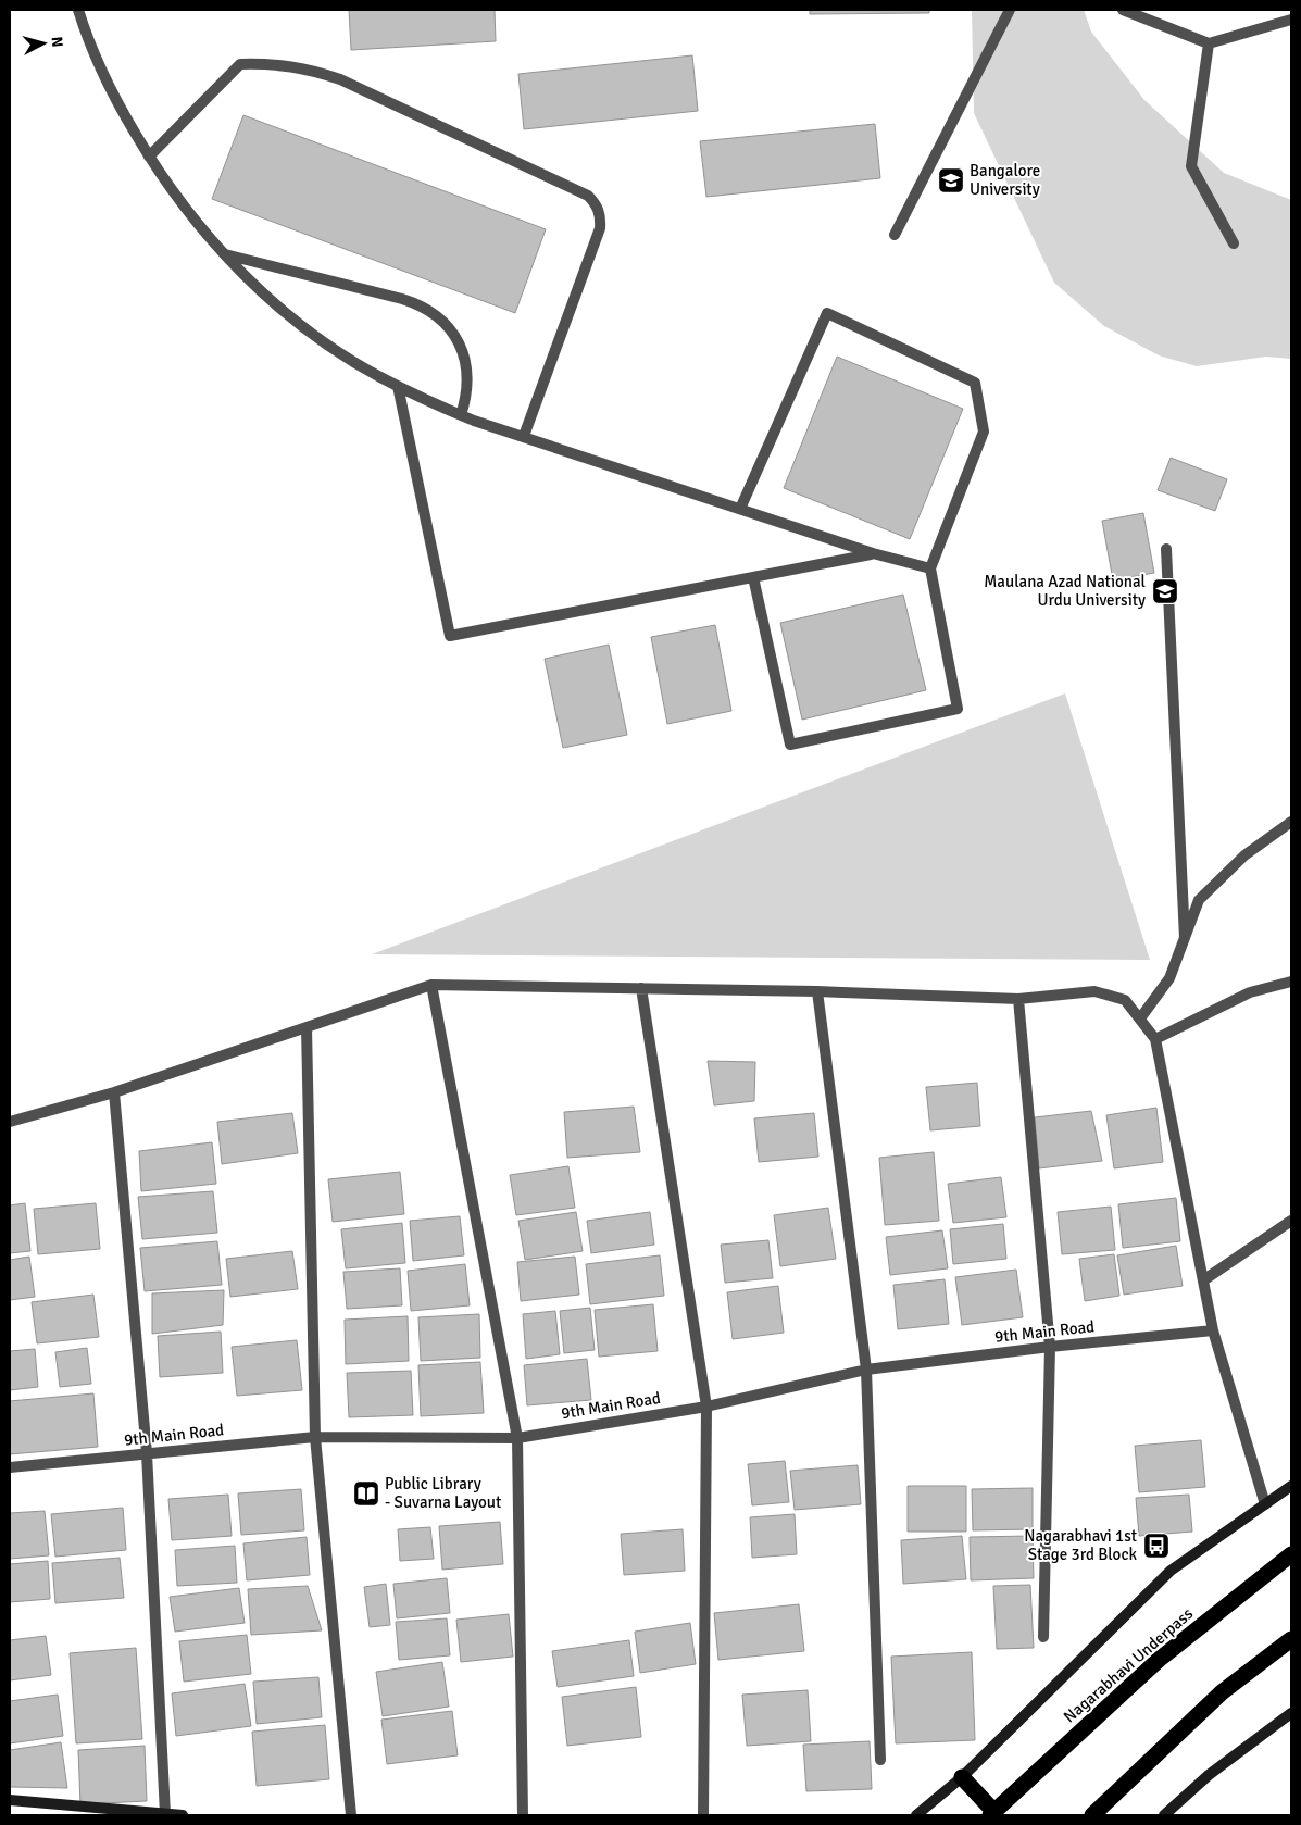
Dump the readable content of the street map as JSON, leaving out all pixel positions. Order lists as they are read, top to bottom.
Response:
{
  "streets": {
    "highway": ["Nagarabhavi Underpass"],
    "street": ["9th Main Road"]
  },
  "places": {
    "school or university": ["Bangalore University", "Maulana Azad National Urdu University"],
    "library": ["Public Library - Suvarna Layout"],
    "bus stop": ["Nagarabhavi 1st Stage 3rd Block"]
  },
  "north": "right"
}
